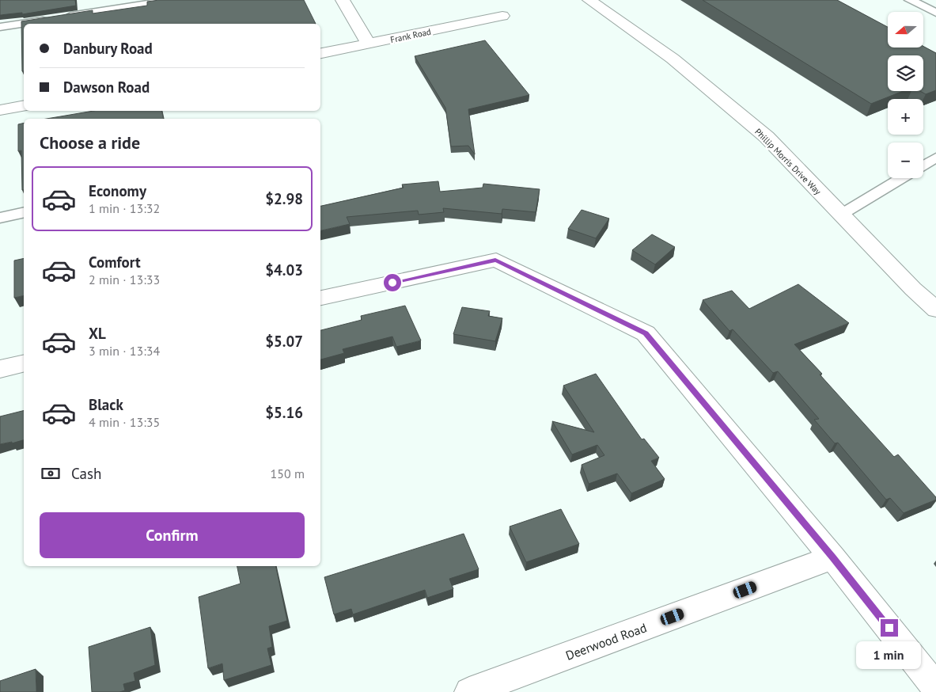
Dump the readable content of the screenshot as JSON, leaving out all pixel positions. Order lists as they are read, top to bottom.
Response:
{
  "streets": {
    "street": ["Frank Road", "Phillip Morris Drive Way", "Deerwood Road"]
  },
  "north": "left",
  "page": {
    "map_buttons": ["+", "−"],
    "banner": ["Danbury Road", "Dawson Road"],
    "heading": "Choose a ride",
    "list": [
      {
        "name": "Economy",
        "note": "1 min · 13:32",
        "value": "$2.98"
      },
      {
        "name": "Comfort",
        "note": "2 min · 13:33",
        "value": "$4.03"
      },
      {
        "name": "XL",
        "note": "3 min · 13:34",
        "value": "$5.07"
      },
      {
        "name": "Black",
        "note": "4 min · 13:35",
        "value": "$5.16"
      }
    ],
    "pay": ["Cash", "150 m"],
    "buttons": "Confirm",
    "bubble": "1 min"
  }
}
